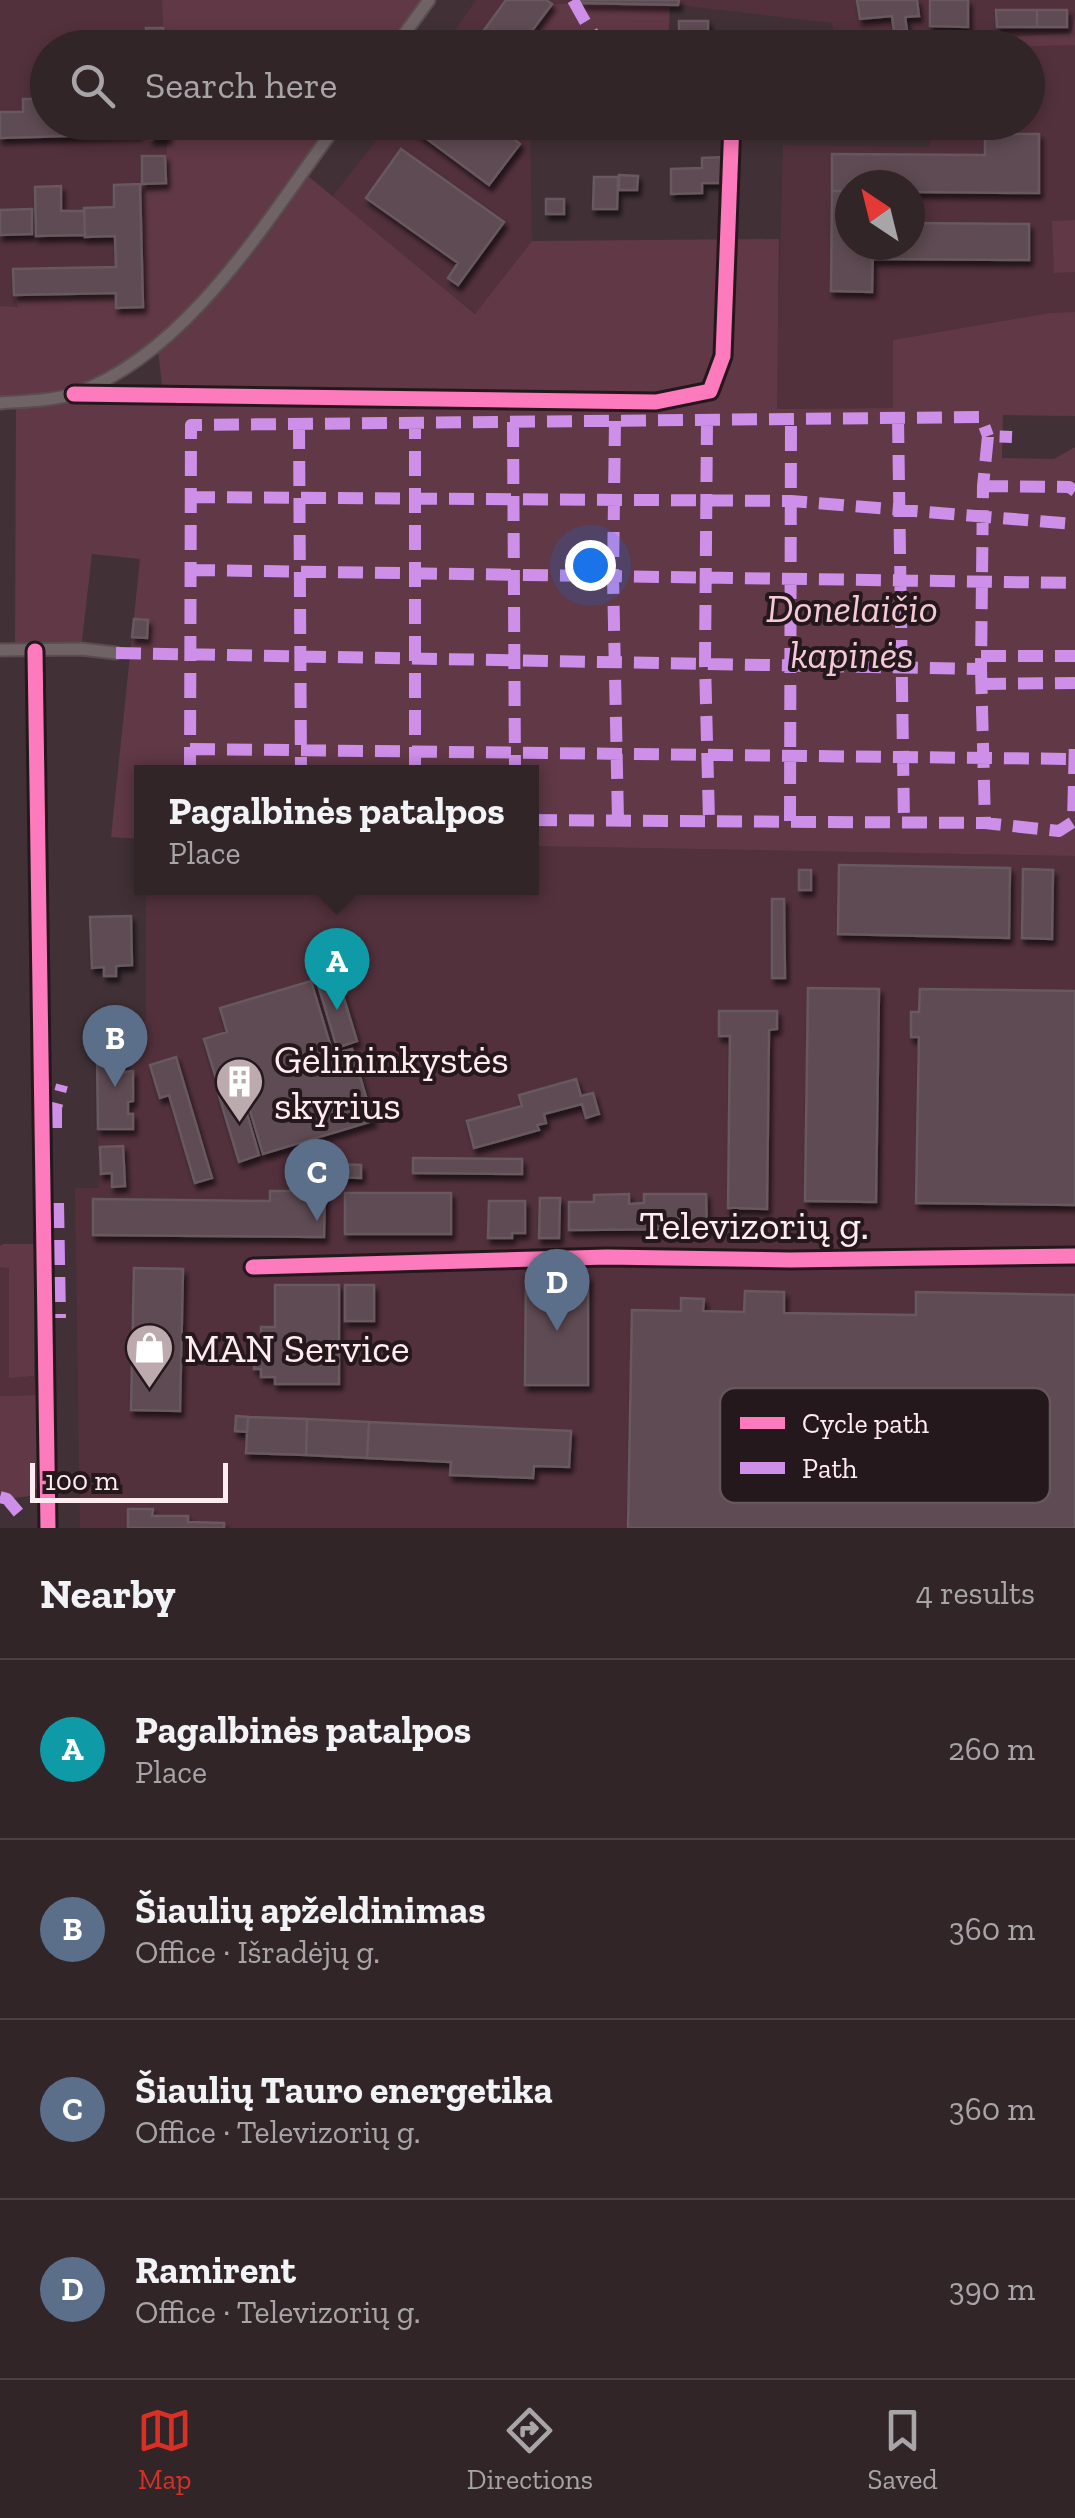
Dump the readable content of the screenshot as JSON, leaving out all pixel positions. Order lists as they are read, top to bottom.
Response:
{
  "streets": {
    "street": ["Televizorių g."]
  },
  "parks": ["Donelaičio kapinės"],
  "places": {
    "building": ["Gėlininkystės skyrius"],
    "shop": ["MAN Service"]
  },
  "legend": ["Cycle path", "Path"],
  "scale_bar": "100 m",
  "north": "top left",
  "page": {
    "search": "Search here",
    "popup": ["Pagalbinės patalpos", "Place"],
    "pins": [
      "A",
      "B",
      "C",
      "D"
    ],
    "scale": "100 m",
    "heading": ["Nearby", "4 results"],
    "list": [
      {
        "mark": "A",
        "name": "Pagalbinės patalpos",
        "note": "Place",
        "value": "260 m"
      },
      {
        "mark": "B",
        "name": "Šiaulių apželdinimas",
        "note": "Office · Išradėjų g.",
        "value": "360 m"
      },
      {
        "mark": "C",
        "name": "Šiaulių Tauro energetika",
        "note": "Office · Televizorių g.",
        "value": "360 m"
      },
      {
        "mark": "D",
        "name": "Ramirent",
        "note": "Office · Televizorių g.",
        "value": "390 m"
      }
    ],
    "nav": ["Map", "Directions", "Saved"]
  }
}
